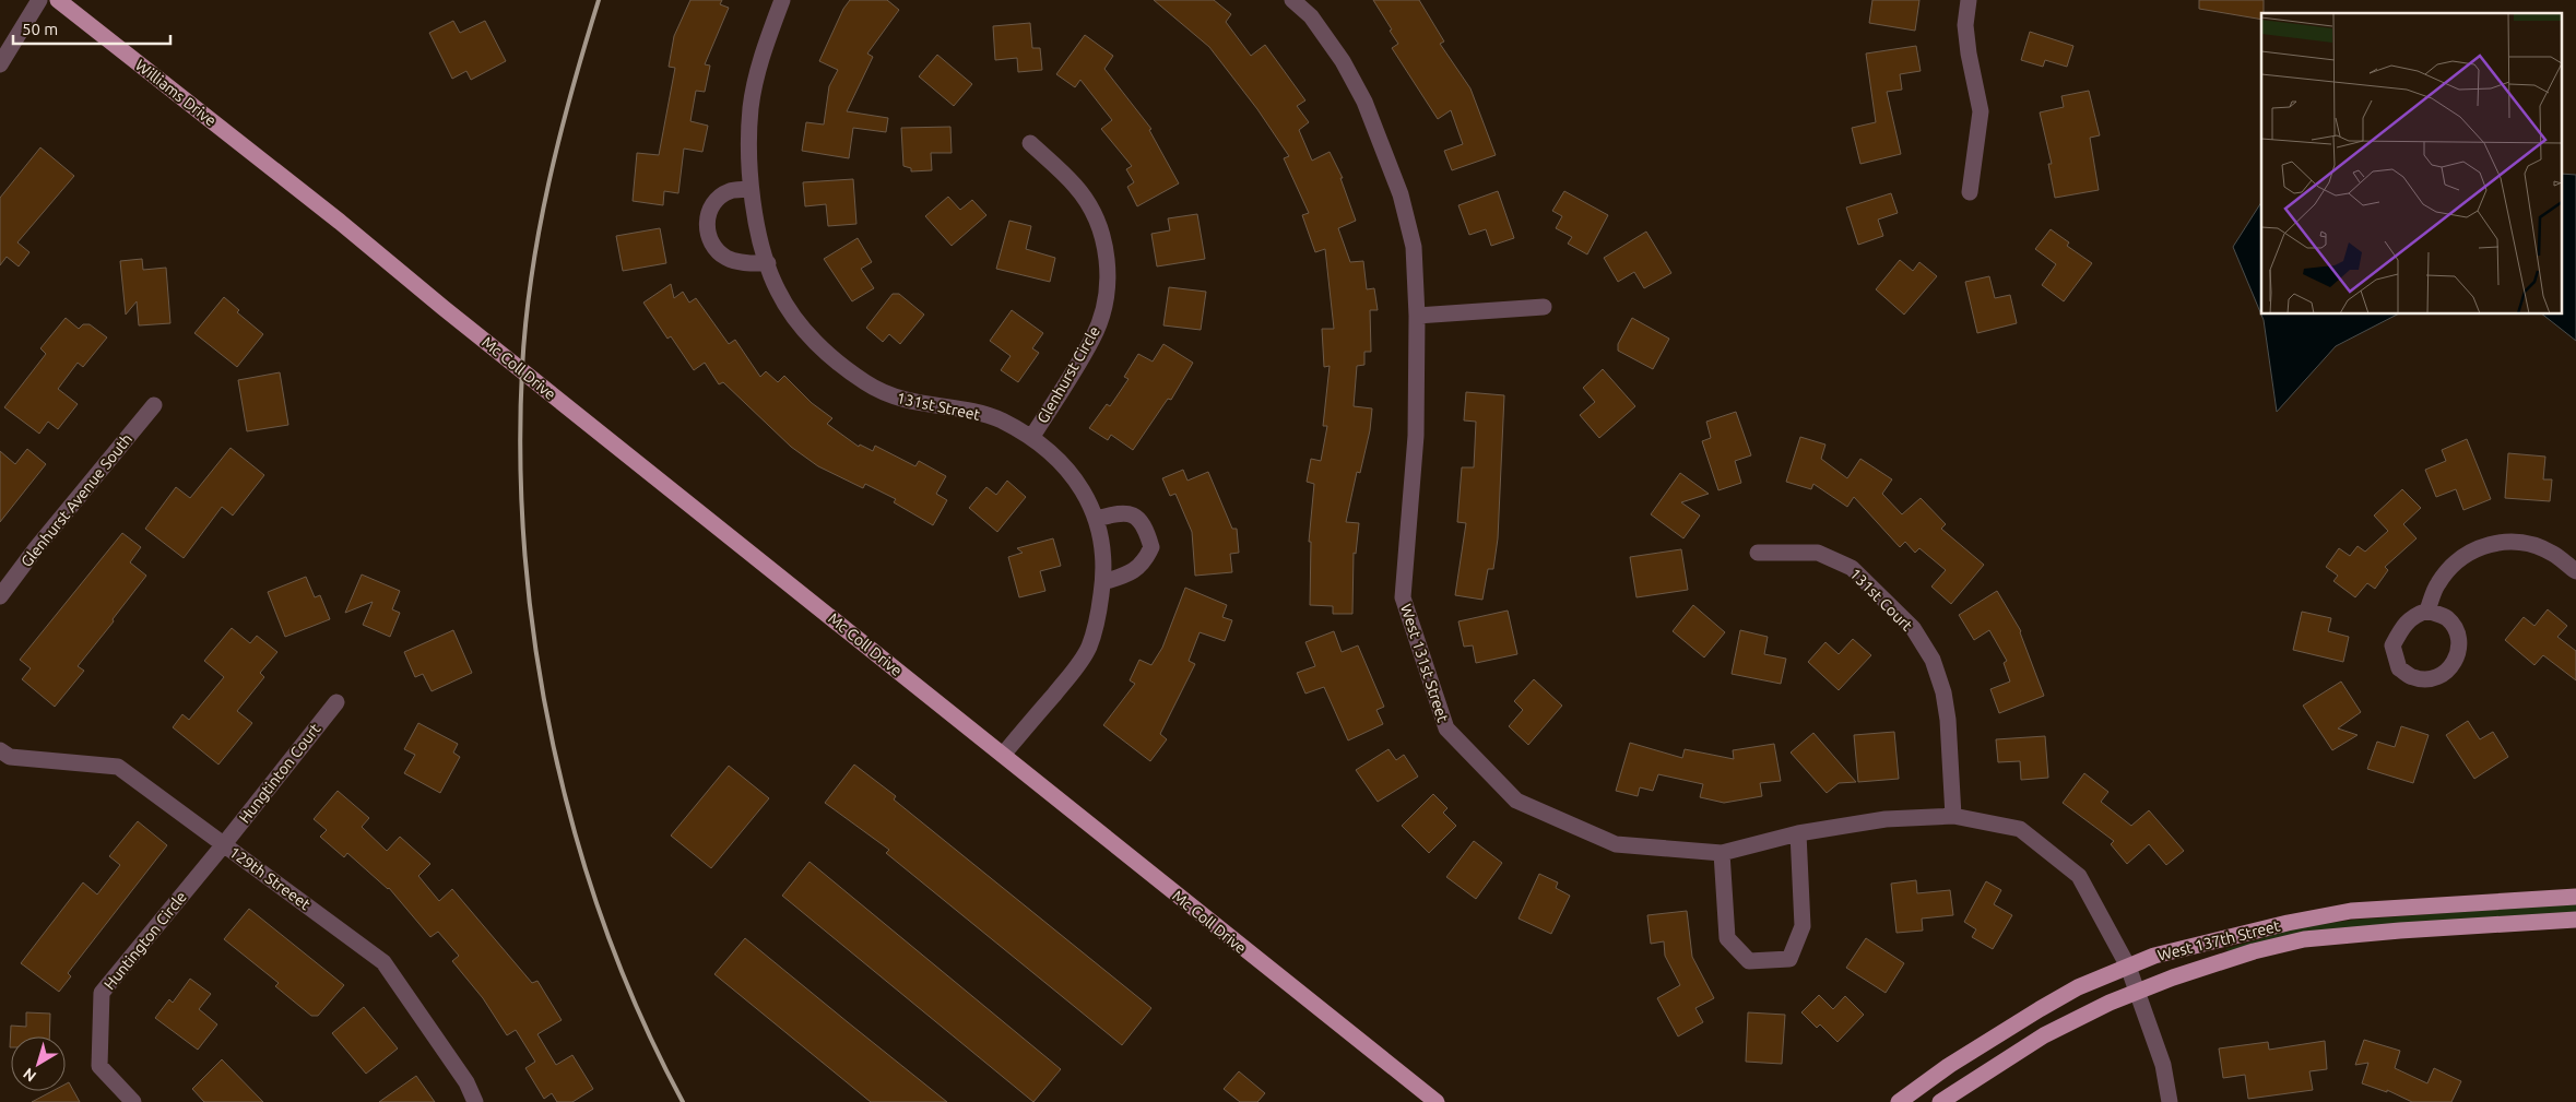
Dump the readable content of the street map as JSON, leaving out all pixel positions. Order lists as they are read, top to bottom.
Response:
{
  "streets": {
    "main road": ["Williams Drive", "Mc Coll Drive", "West 137th Street"],
    "street": [
      "Glenhurst Circle",
      "131st Street",
      "Glenhurst Avenue South",
      "131st Court",
      "West 131st Street",
      "Hungtinton Court",
      "129th Streeet",
      "Huntington Circle"
    ]
  },
  "crossings": [
    ["Williams Drive", "Mc Coll Drive"],
    ["Mc Coll Drive", "131st Street"],
    ["Glenhurst Circle", "131st Street"],
    ["131st Court", "West 131st Street"],
    ["West 131st Street", "West 137th Street"],
    ["Hungtinton Court", "129th Streeet"],
    ["Hungtinton Court", "Huntington Circle"],
    ["129th Streeet", "Huntington Circle"]
  ],
  "scale_bar": "50 m",
  "north": "bottom left"
}
